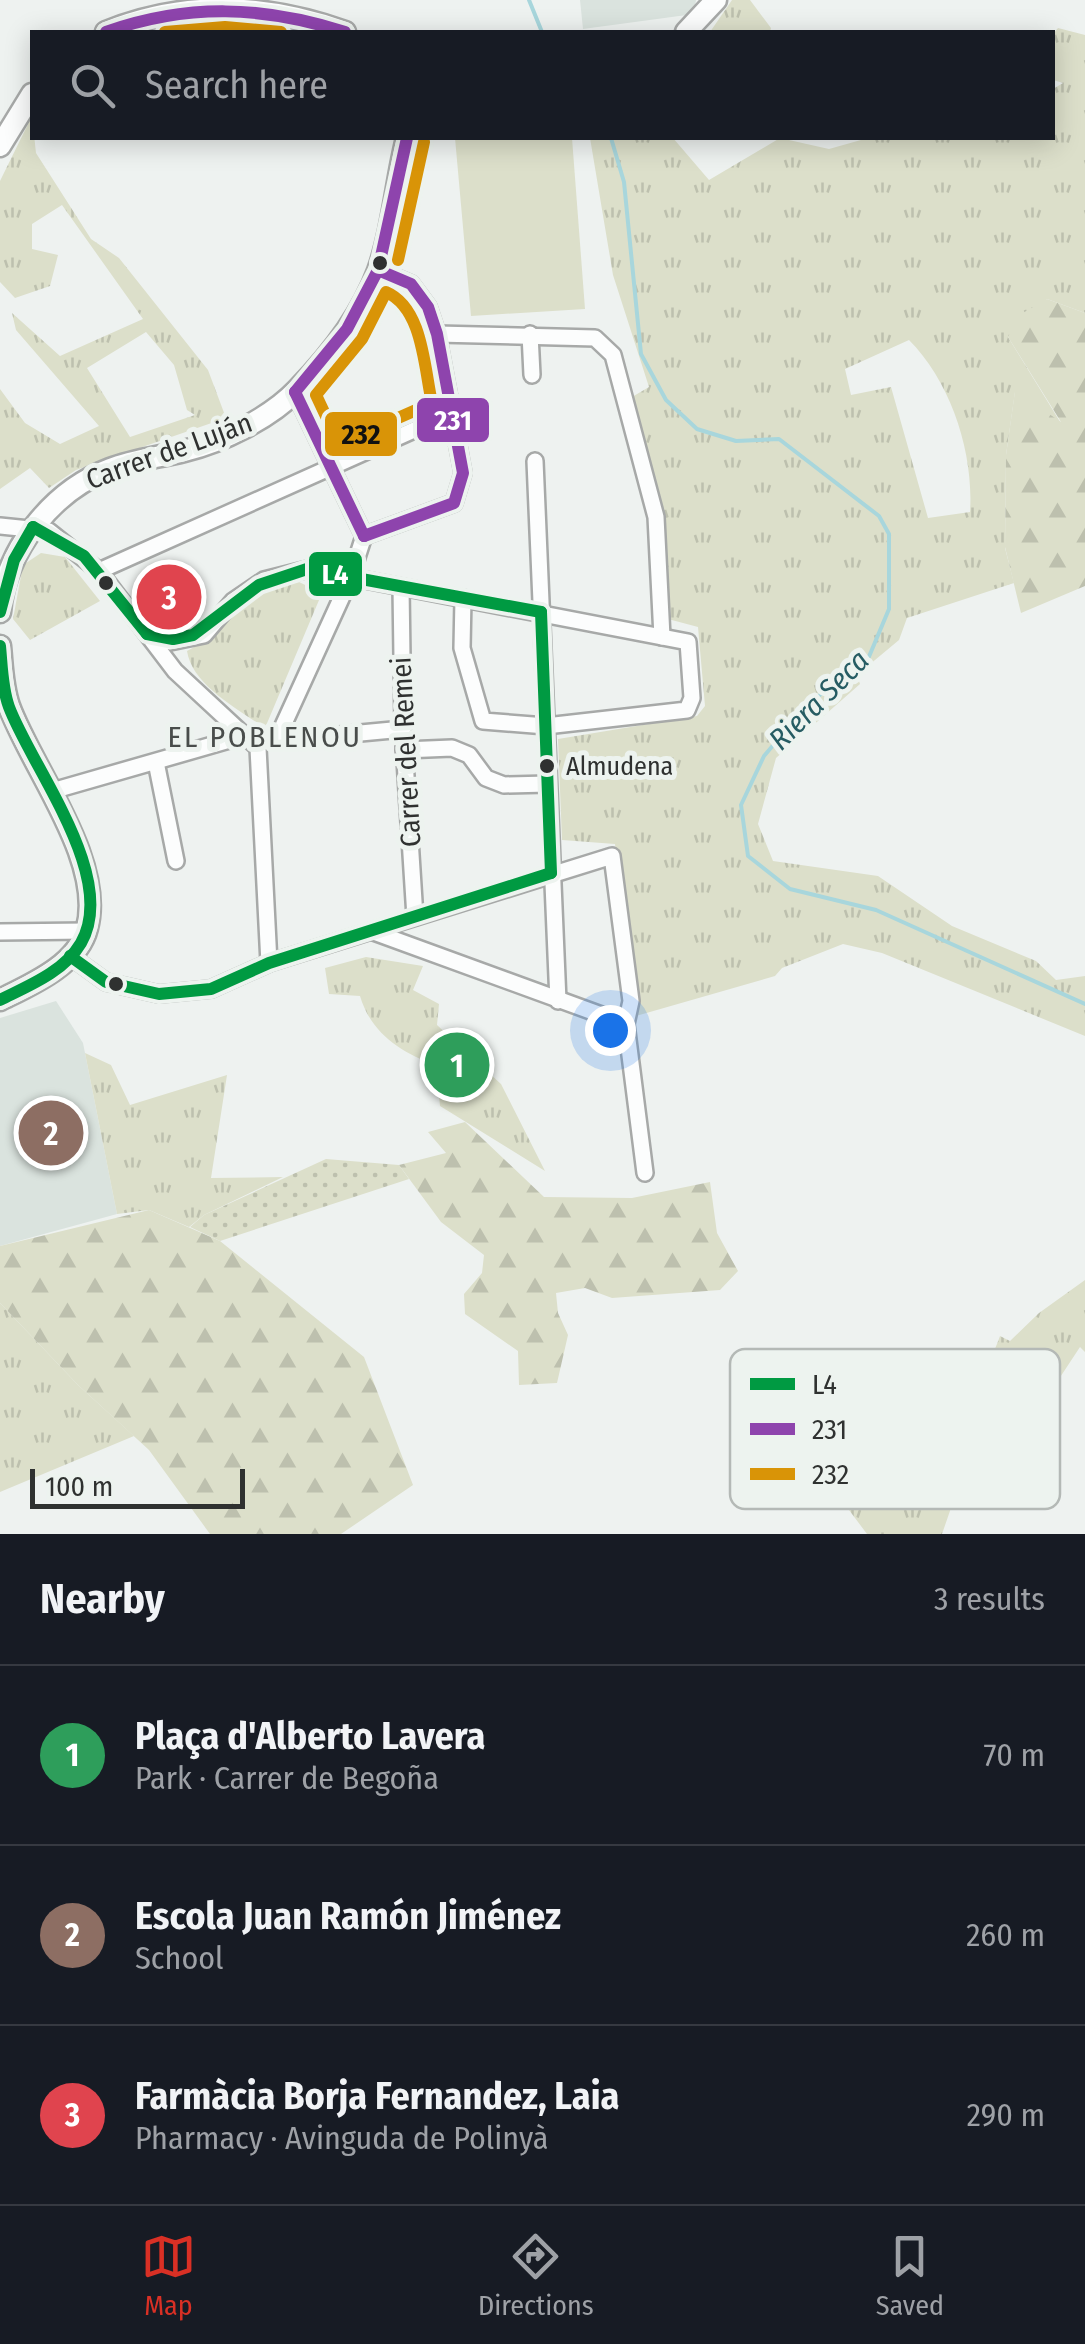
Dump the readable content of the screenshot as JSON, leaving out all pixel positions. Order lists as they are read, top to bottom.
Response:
{
  "streets": {
    "street": ["Carrer de Luján", "Carrer del Remei"]
  },
  "districts": ["EL POBLENOU"],
  "water": ["Riera Seca"],
  "places": ["Almudena"],
  "lines": ["transit line 231", "transit line 232", "transit line L4"],
  "legend": ["L4", "231", "232"],
  "scale_bar": "100 m",
  "page": {
    "search": "Search here",
    "pins": ["3", "1", "2"],
    "scale": "100 m",
    "heading": ["Nearby", "3 results"],
    "list": [
      {
        "mark": "1",
        "name": "Plaça d'Alberto Lavera",
        "note": "Park · Carrer de Begoña",
        "value": "70 m"
      },
      {
        "mark": "2",
        "name": "Escola Juan Ramón Jiménez",
        "note": "School",
        "value": "260 m"
      },
      {
        "mark": "3",
        "name": "Farmàcia Borja Fernandez, Laia",
        "note": "Pharmacy · Avinguda de Polinyà",
        "value": "290 m"
      }
    ],
    "nav": ["Map", "Directions", "Saved"]
  }
}
